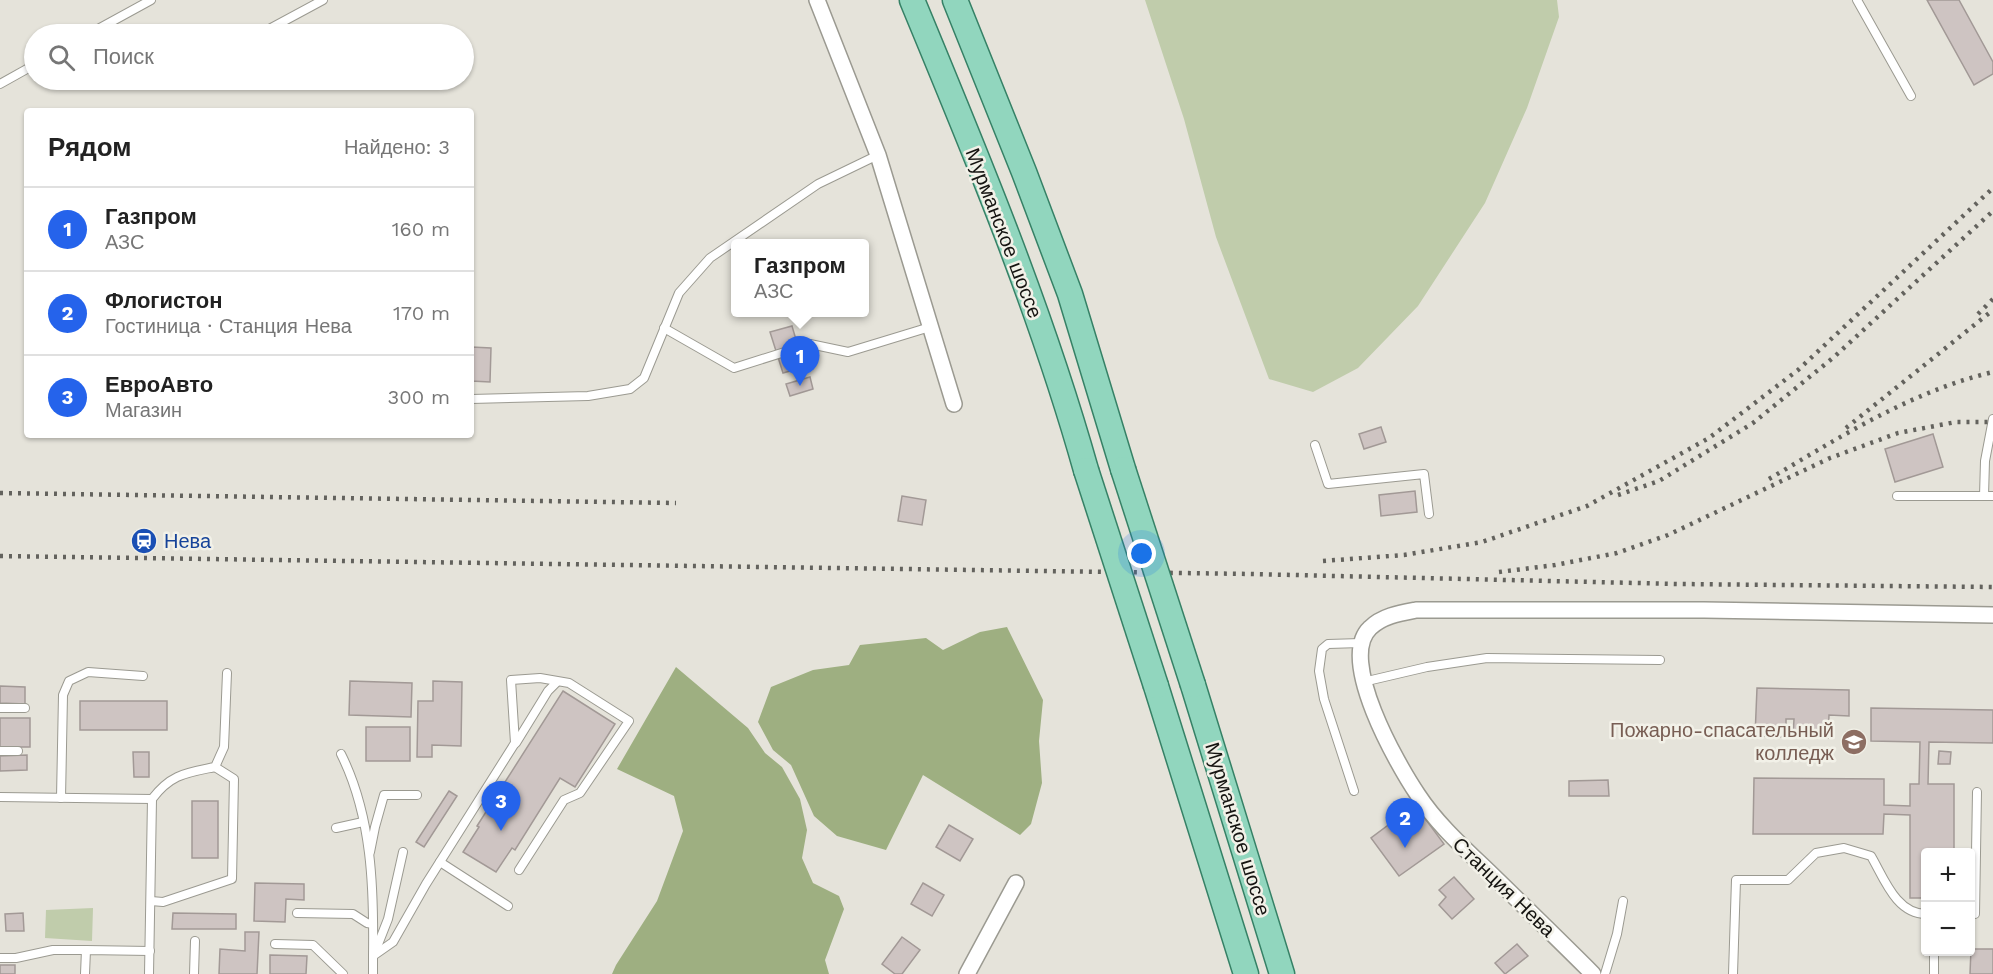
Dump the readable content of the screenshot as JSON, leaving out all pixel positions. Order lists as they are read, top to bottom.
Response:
{
  "streets": {
    "main road": ["Мурманское шоссе"],
    "street": ["Станция Нева"]
  },
  "places": {
    "station": ["Нева"],
    "school or university": ["Пожарно-спасательный колледж"]
  },
  "page": {
    "search": "Поиск",
    "heading": ["Рядом", "Найдено: 3"],
    "list": [
      {
        "mark": "1",
        "name": "Газпром",
        "note": "АЗС",
        "value": "160 m"
      },
      {
        "mark": "2",
        "name": "Флогистон",
        "note": "Гостиница · Станция Нева",
        "value": "170 m"
      },
      {
        "mark": "3",
        "name": "ЕвроАвто",
        "note": "Магазин",
        "value": "300 m"
      }
    ],
    "popup": ["Газпром", "АЗС"],
    "pins": ["1", "3", "2"],
    "map_buttons": ["+", "−"]
  }
}
